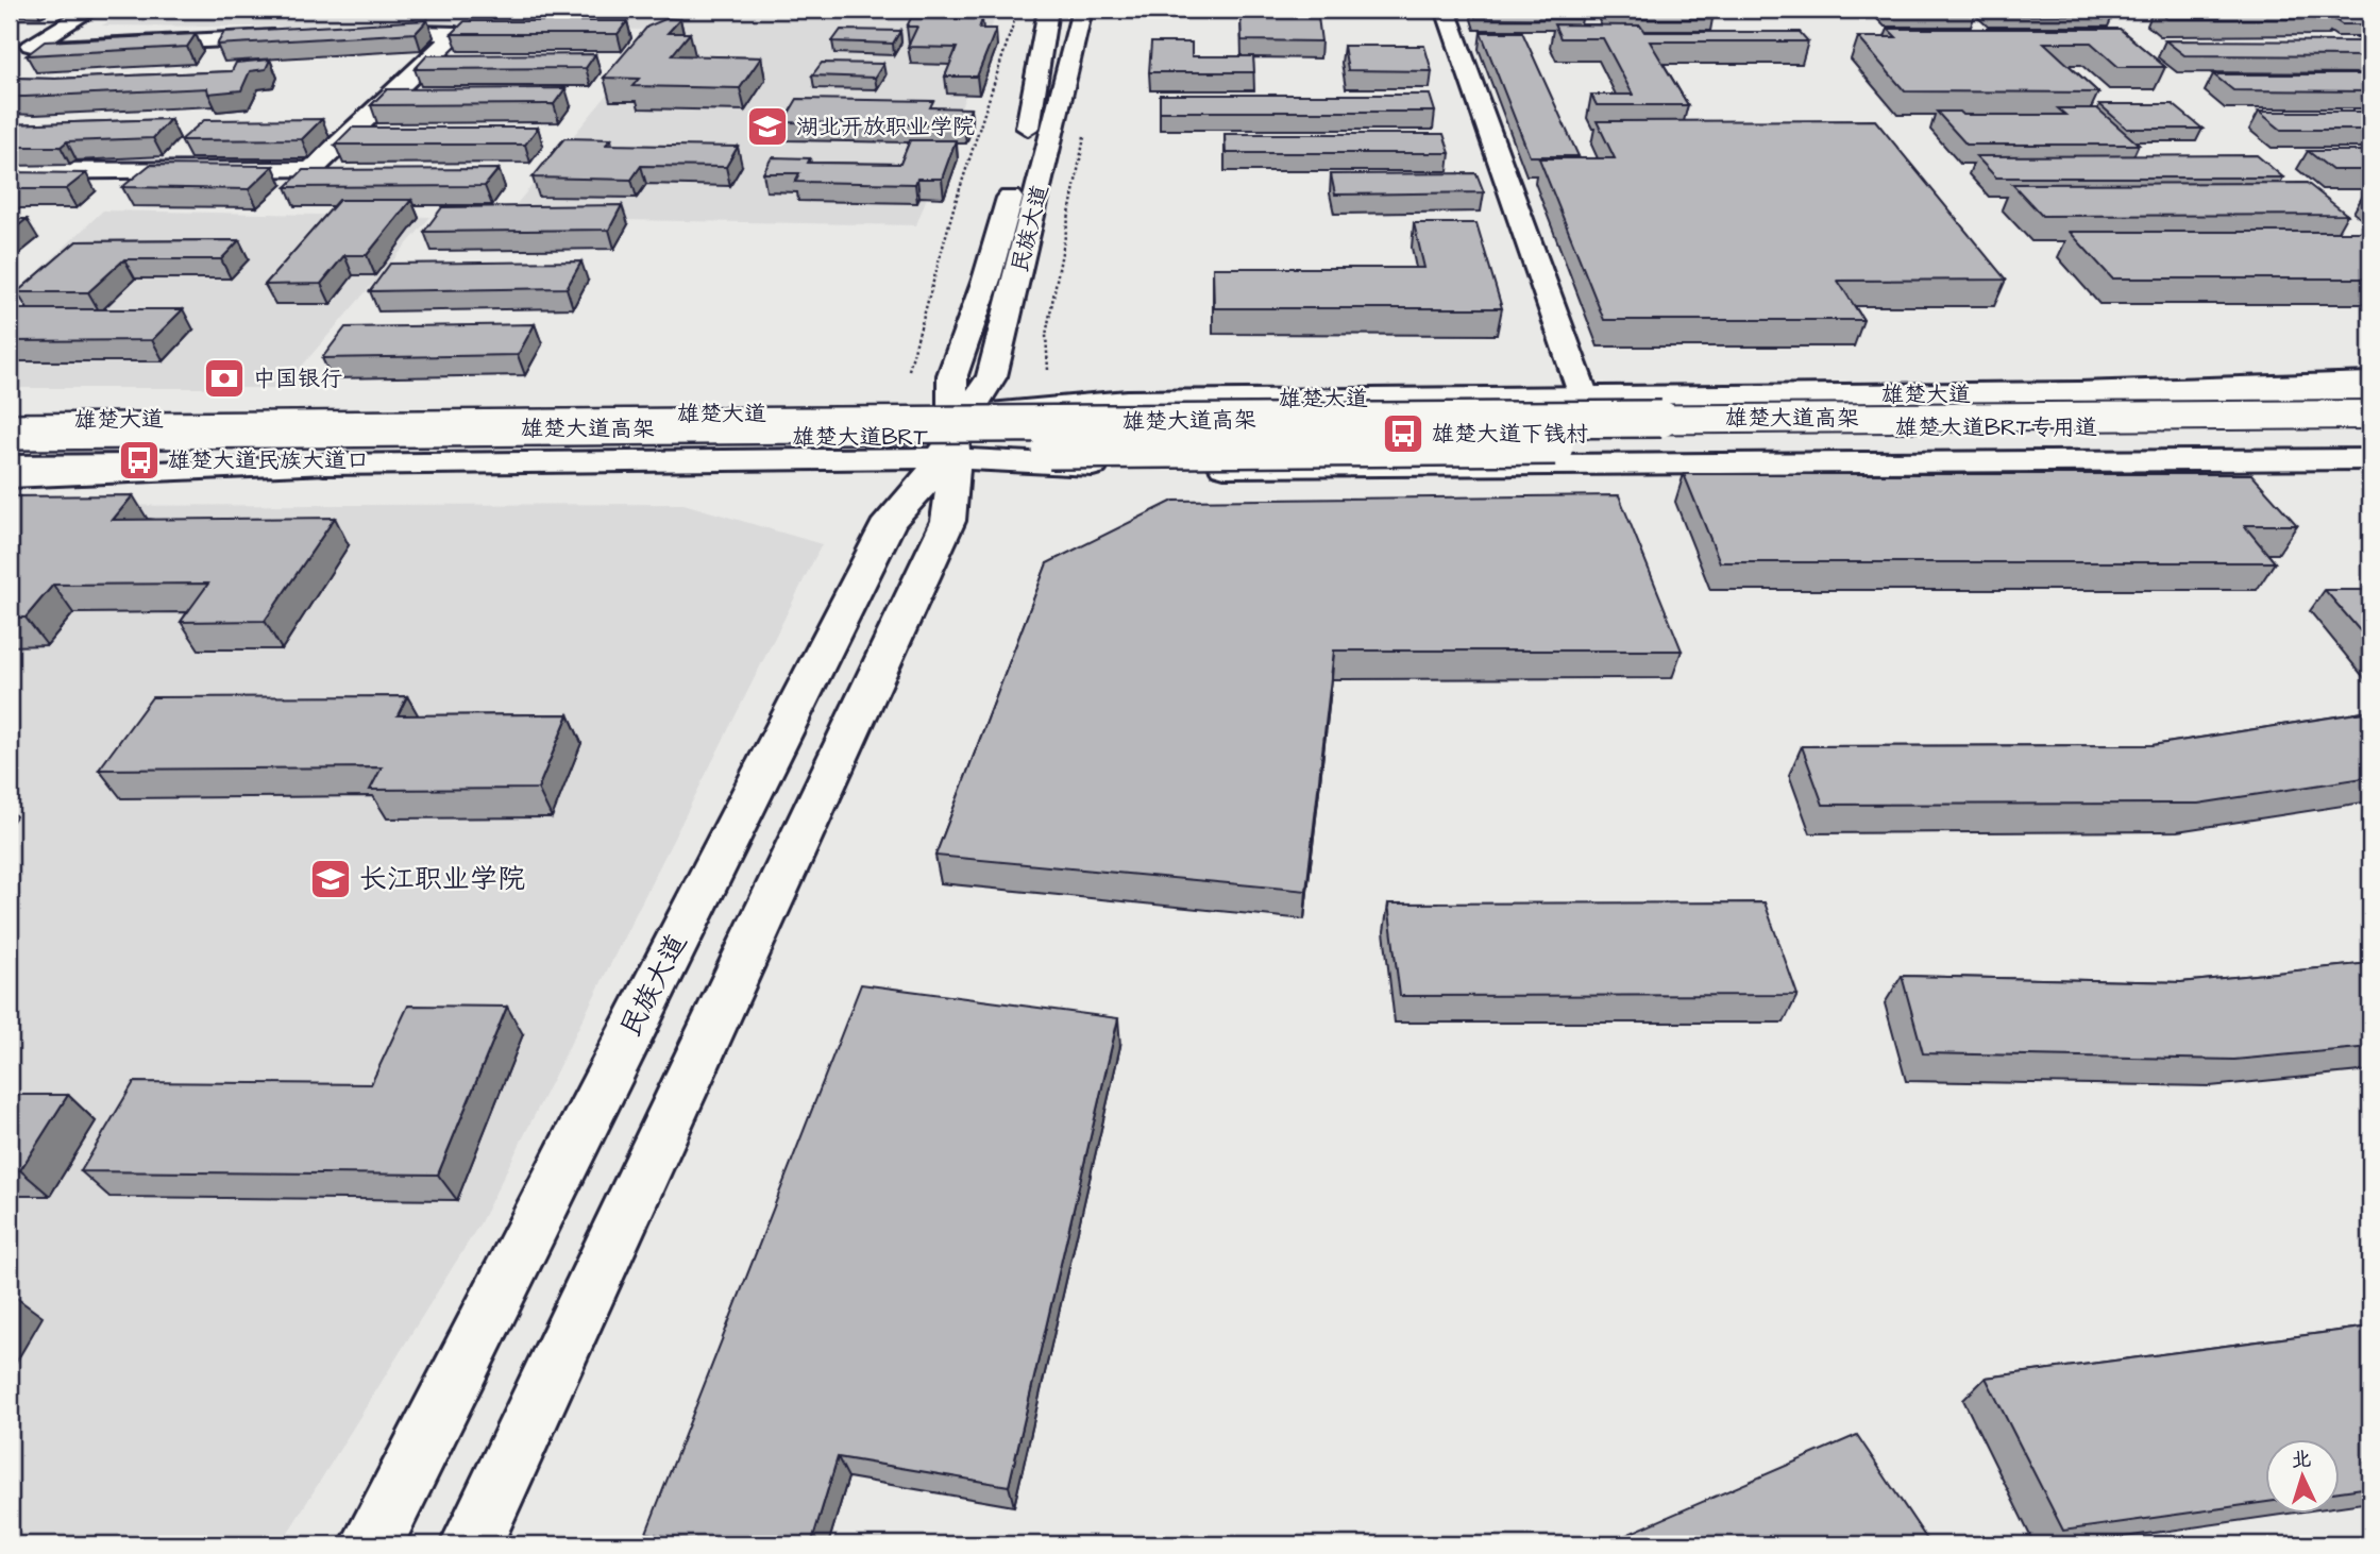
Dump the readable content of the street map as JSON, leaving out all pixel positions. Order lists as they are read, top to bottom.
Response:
{
  "streets": {
    "main road": [
      "民族大道",
      "雄楚大道",
      "雄楚大道高架",
      "雄楚大道BRT专用道",
      "雄楚大道BRT"
    ]
  },
  "crossings": [
    ["民族大道", "雄楚大道"],
    ["民族大道", "雄楚大道BRT专用道"],
    ["民族大道", "雄楚大道BRT"],
    ["雄楚大道", "雄楚大道BRT专用道"],
    ["雄楚大道", "雄楚大道BRT"],
    ["雄楚大道BRT专用道", "雄楚大道BRT"]
  ],
  "places": {
    "school or university": ["湖北开放职业学院", "长江职业学院"],
    "bank": ["中国银行"],
    "bus stop": ["雄楚大道下钱村", "雄楚大道民族大道口"]
  },
  "north": "top"
}
